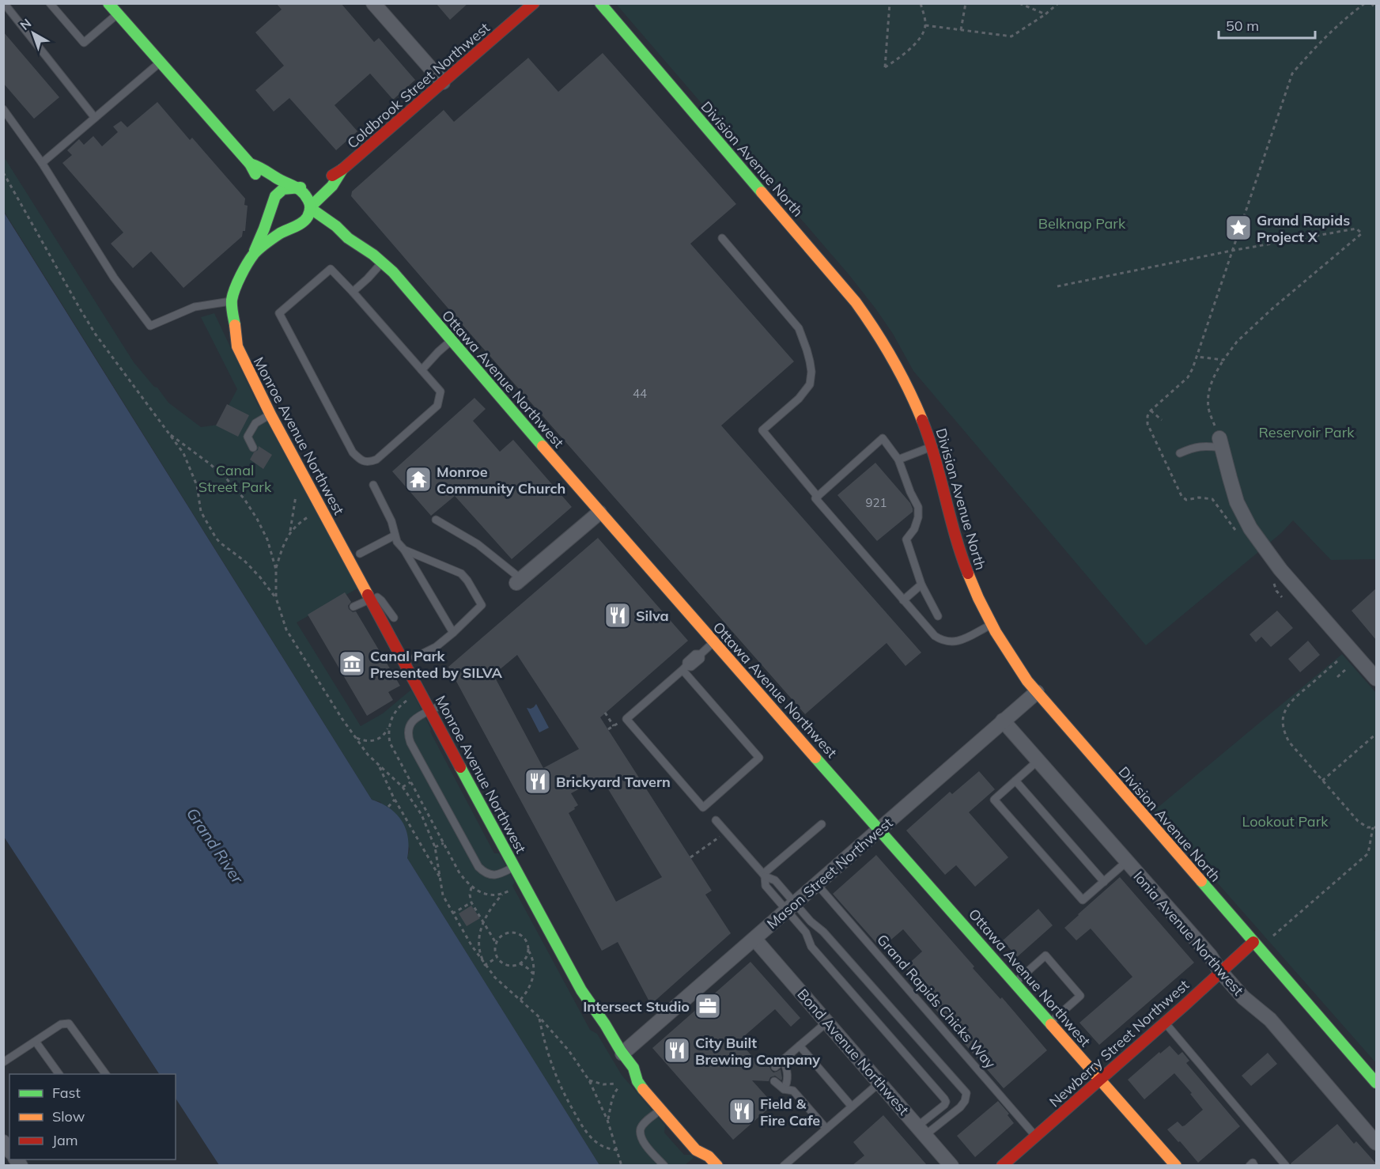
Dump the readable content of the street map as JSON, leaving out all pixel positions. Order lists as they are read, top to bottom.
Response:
{
  "streets": {
    "main road": [
      "Coldbrook Street Northwest",
      "Division Avenue North",
      "Ottawa Avenue Northwest",
      "Monroe Avenue Northwest",
      "Newberry Street Northwest"
    ],
    "street": ["Mason Street Northwest", "Ionia Avenue Northwest", "Bond Avenue Northwest"],
    "lane": ["Grand Rapids Chicks Way"]
  },
  "crossings": [
    ["Coldbrook Street Northwest", "Ottawa Avenue Northwest"],
    ["Coldbrook Street Northwest", "Monroe Avenue Northwest"],
    ["Division Avenue North", "Mason Street Northwest"],
    ["Division Avenue North", "Newberry Street Northwest"],
    ["Ottawa Avenue Northwest", "Monroe Avenue Northwest"],
    ["Ottawa Avenue Northwest", "Mason Street Northwest"],
    ["Ottawa Avenue Northwest", "Newberry Street Northwest"],
    ["Monroe Avenue Northwest", "Mason Street Northwest"],
    ["Mason Street Northwest", "Ionia Avenue Northwest"],
    ["Mason Street Northwest", "Grand Rapids Chicks Way"],
    ["Mason Street Northwest", "Bond Avenue Northwest"],
    ["Ionia Avenue Northwest", "Newberry Street Northwest"],
    ["Grand Rapids Chicks Way", "Newberry Street Northwest"]
  ],
  "water": ["Grand River"],
  "parks": [
    "Belknap Park",
    "Reservoir Park",
    "Canal Street Park",
    "Lookout Park"
  ],
  "places": {
    "place": ["Grand Rapids Project X"],
    "temple": ["Monroe Community Church"],
    "restaurant": [
      "Silva",
      "Brickyard Tavern",
      "City Built Brewing Company",
      "Field & Fire Cafe"
    ],
    "museum": ["Canal Park Presented by SILVA"],
    "office": ["Intersect Studio"]
  },
  "house_numbers": ["44", "921"],
  "legend": ["Fast", "Slow", "Jam"],
  "scale_bar": "50 m",
  "north": "top left"
}
